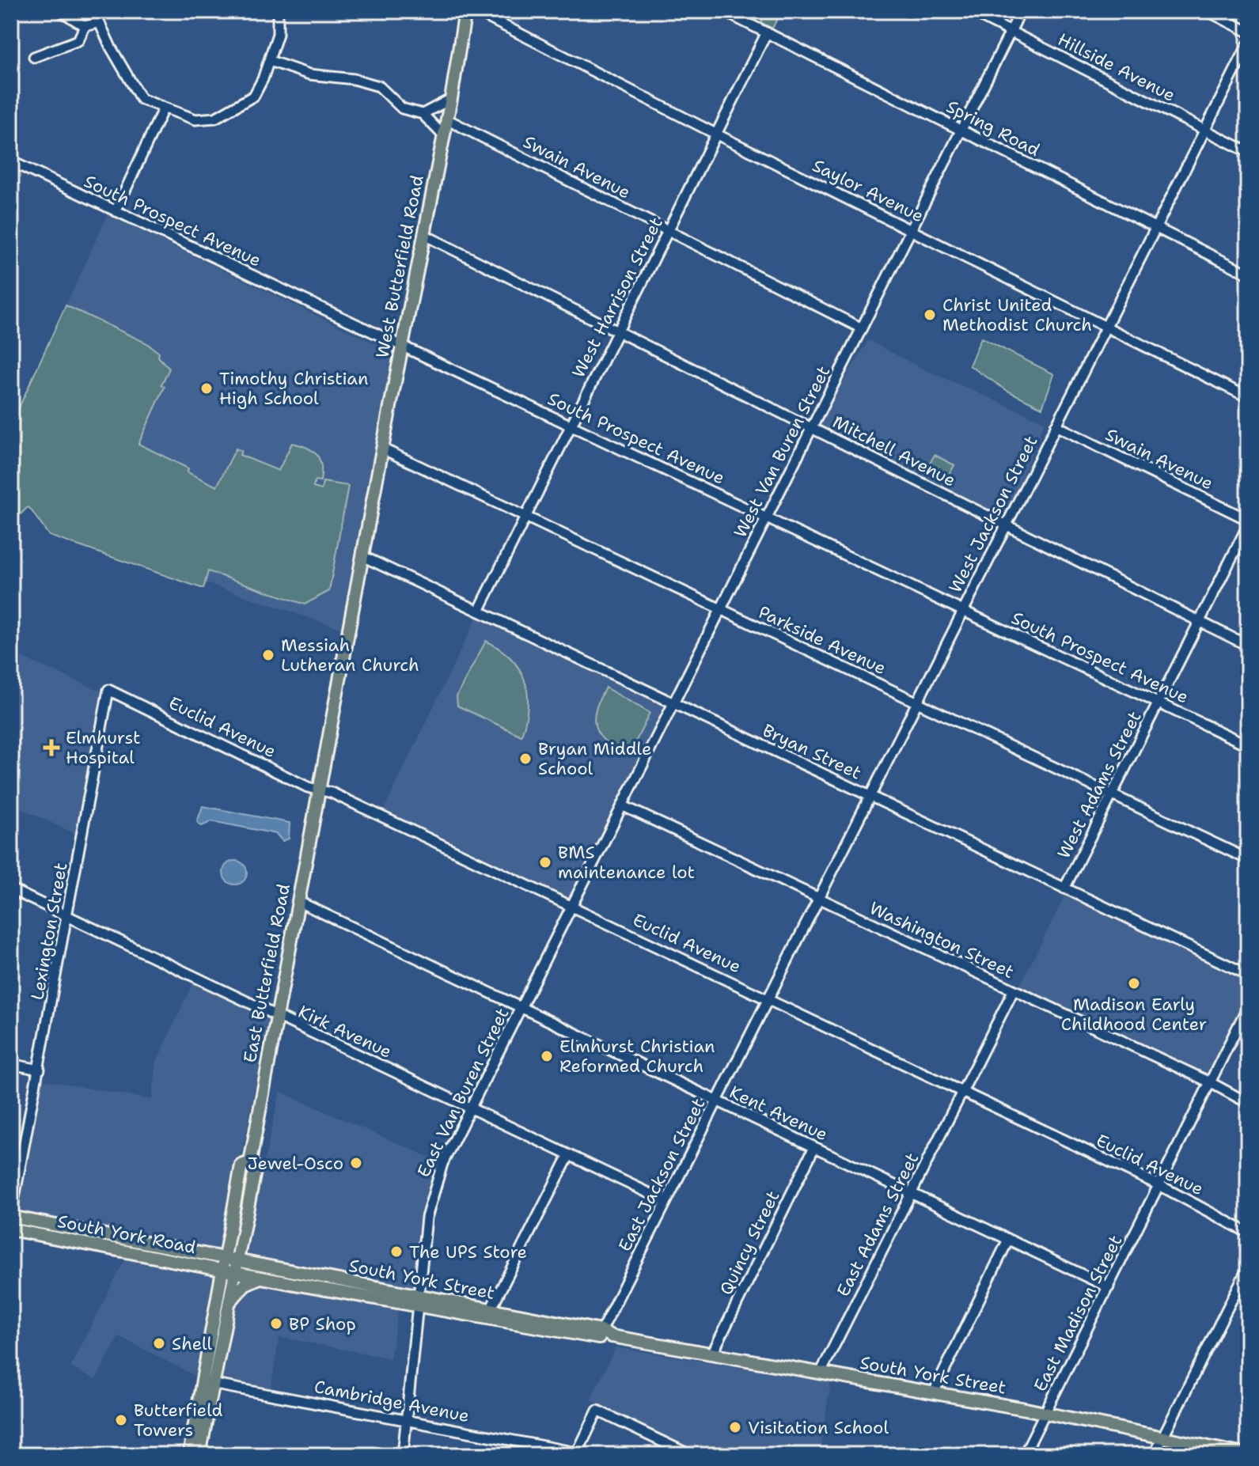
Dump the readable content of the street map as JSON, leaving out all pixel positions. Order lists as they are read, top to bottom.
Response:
{
  "streets": {
    "main road": [
      "West Butterfield Road",
      "East Butterfield Road",
      "South York Road",
      "South York Street"
    ],
    "street": [
      "Hillside Avenue",
      "Spring Road",
      "Swain Avenue",
      "Saylor Avenue",
      "South Prospect Avenue",
      "West Harrison Street",
      "Mitchell Avenue",
      "West Van Buren Street",
      "West Jackson Street",
      "Parkside Avenue",
      "Euclid Avenue",
      "Bryan Street",
      "West Adams Street",
      "Lexington Street",
      "Washington Street",
      "Kirk Avenue",
      "East Van Buren Street",
      "Kent Avenue",
      "East Jackson Street",
      "East Adams Street",
      "Quincy Street",
      "East Madison Street",
      "Cambridge Avenue"
    ]
  },
  "crossings": [
    ["Hillside Avenue", "West Van Buren Street"],
    ["Hillside Avenue", "West Jackson Street"],
    ["Spring Road", "West Harrison Street"],
    ["Spring Road", "West Van Buren Street"],
    ["Spring Road", "West Jackson Street"],
    ["Swain Avenue", "West Butterfield Road"],
    ["Swain Avenue", "West Harrison Street"],
    ["Swain Avenue", "West Van Buren Street"],
    ["Swain Avenue", "West Jackson Street"],
    ["Saylor Avenue", "West Harrison Street"],
    ["Saylor Avenue", "West Van Buren Street"],
    ["Saylor Avenue", "West Jackson Street"],
    ["South Prospect Avenue", "West Butterfield Road"],
    ["South Prospect Avenue", "West Harrison Street"],
    ["South Prospect Avenue", "West Van Buren Street"],
    ["South Prospect Avenue", "West Jackson Street"],
    ["South Prospect Avenue", "West Adams Street"],
    ["West Butterfield Road", "Mitchell Avenue"],
    ["West Butterfield Road", "Parkside Avenue"],
    ["West Butterfield Road", "Euclid Avenue"],
    ["West Butterfield Road", "Bryan Street"],
    ["West Butterfield Road", "East Butterfield Road"],
    ["West Harrison Street", "Mitchell Avenue"],
    ["West Harrison Street", "Parkside Avenue"],
    ["West Harrison Street", "Bryan Street"],
    ["Mitchell Avenue", "West Van Buren Street"],
    ["Mitchell Avenue", "West Jackson Street"],
    ["Mitchell Avenue", "West Adams Street"],
    ["West Van Buren Street", "Parkside Avenue"],
    ["West Van Buren Street", "Euclid Avenue"],
    ["West Van Buren Street", "Bryan Street"],
    ["West Van Buren Street", "Washington Street"],
    ["West Van Buren Street", "East Van Buren Street"],
    ["West Jackson Street", "Parkside Avenue"],
    ["West Jackson Street", "Euclid Avenue"],
    ["West Jackson Street", "Bryan Street"],
    ["West Jackson Street", "Washington Street"],
    ["West Jackson Street", "East Jackson Street"],
    ["Parkside Avenue", "West Adams Street"],
    ["Euclid Avenue", "Lexington Street"],
    ["Euclid Avenue", "East Butterfield Road"],
    ["Euclid Avenue", "East Van Buren Street"],
    ["Euclid Avenue", "East Jackson Street"],
    ["Euclid Avenue", "East Adams Street"],
    ["Euclid Avenue", "East Madison Street"],
    ["Bryan Street", "West Adams Street"],
    ["Lexington Street", "Kirk Avenue"],
    ["Lexington Street", "South York Road"],
    ["Washington Street", "East Madison Street"],
    ["East Butterfield Road", "Kirk Avenue"],
    ["East Butterfield Road", "Kent Avenue"],
    ["East Butterfield Road", "South York Road"],
    ["East Butterfield Road", "South York Street"],
    ["East Butterfield Road", "Cambridge Avenue"],
    ["Kirk Avenue", "East Van Buren Street"],
    ["Kirk Avenue", "East Jackson Street"],
    ["East Van Buren Street", "Kent Avenue"],
    ["East Van Buren Street", "South York Street"],
    ["East Van Buren Street", "Cambridge Avenue"],
    ["Kent Avenue", "East Jackson Street"],
    ["Kent Avenue", "East Adams Street"],
    ["Kent Avenue", "Quincy Street"],
    ["Kent Avenue", "East Madison Street"],
    ["East Jackson Street", "South York Street"],
    ["East Adams Street", "South York Street"],
    ["South York Road", "South York Street"],
    ["Quincy Street", "South York Street"],
    ["South York Street", "East Madison Street"]
  ],
  "places": {
    "other": [
      "Christ United Methodist Church",
      "Timothy Christian High School",
      "Messiah Lutheran Church",
      "Bryan Middle School",
      "BMS maintenance lot",
      "Madison Early Childhood Center",
      "Elmhurst Christian Reformed Church",
      "Jewel-Osco",
      "The UPS Store",
      "BP Shop",
      "Shell",
      "Butterfield Towers",
      "Visitation School"
    ],
    "health": ["Elmhurst Hospital"]
  }
}
